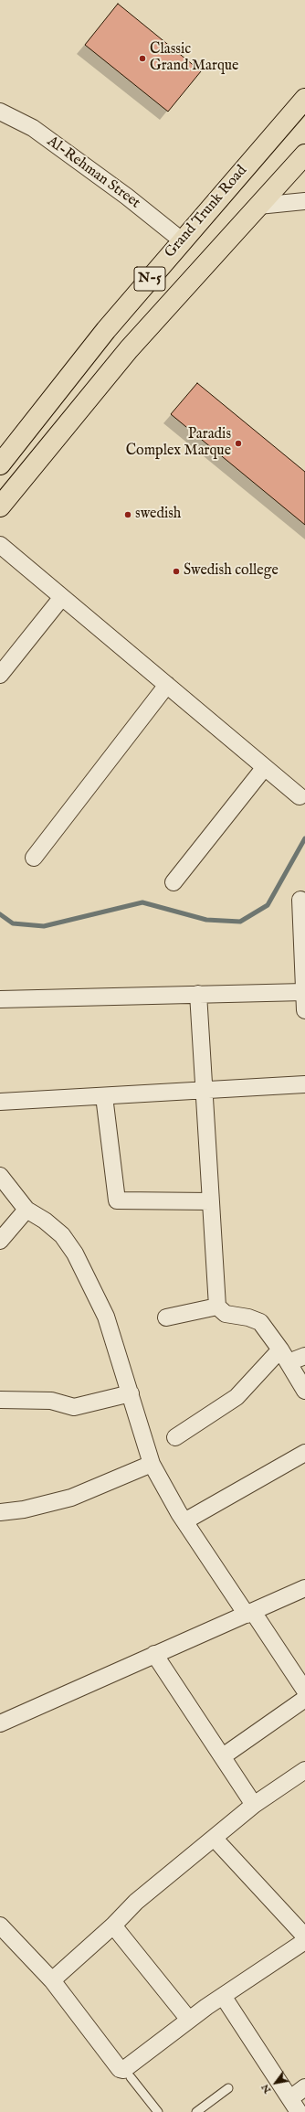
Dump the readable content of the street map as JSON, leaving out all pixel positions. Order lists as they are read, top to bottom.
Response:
{
  "streets": {
    "highway": ["Grand Trunk Road", "N-5"],
    "street": ["Al-Rehman Street"]
  },
  "crossings": [
    ["Al-Rehman Street", "Grand Trunk Road"]
  ],
  "places": [
    "Classic Grand Marque",
    "Paradis Complex Marque",
    "swedish",
    "Swedish college"
  ],
  "north": "bottom left"
}
